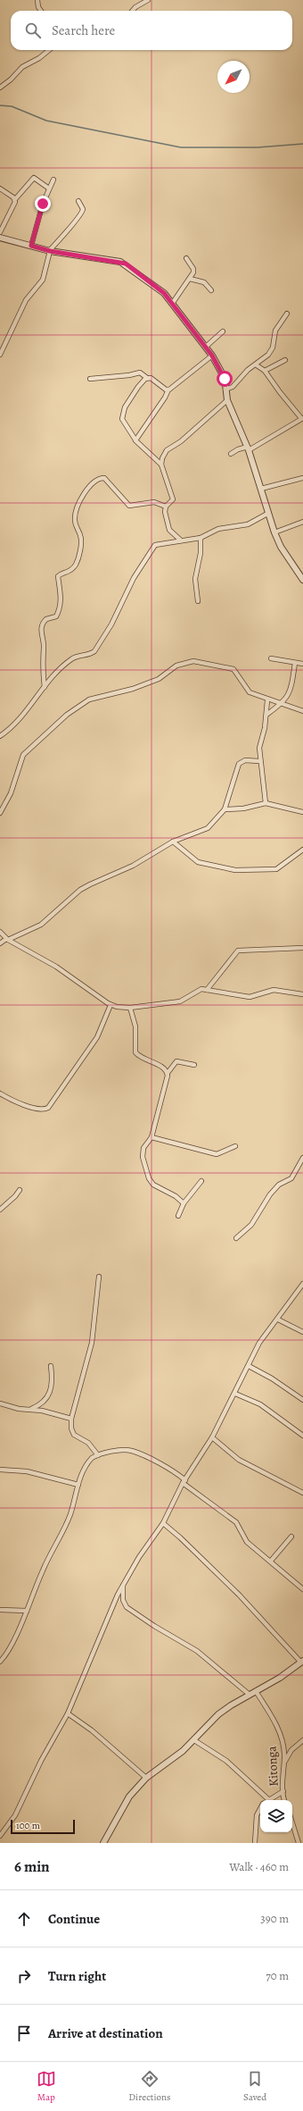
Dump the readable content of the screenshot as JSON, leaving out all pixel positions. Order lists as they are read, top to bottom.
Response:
{
  "streets": {
    "street": ["Kitonga"]
  },
  "scale_bar": "100 m",
  "north": "bottom left",
  "page": {
    "search": "Search here",
    "scale": "100 m",
    "heading": ["6 min", "Walk · 460 m"],
    "list": [
      ["Continue", "390 m"],
      ["Turn right", "70 m"],
      "Arrive at destination"
    ],
    "nav": ["Map", "Directions", "Saved"]
  }
}
